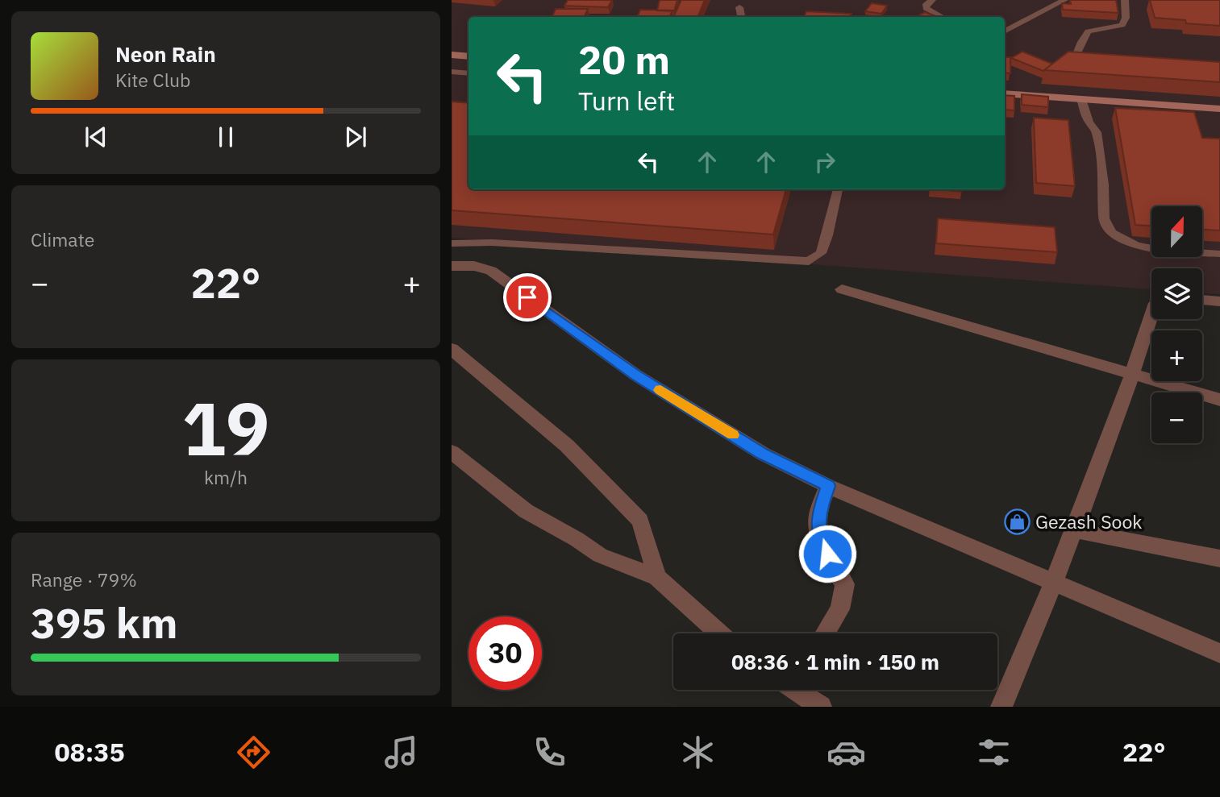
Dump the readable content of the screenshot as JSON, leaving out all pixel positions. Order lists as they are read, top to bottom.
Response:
{
  "places": {
    "shop": ["Gezash Sook"]
  },
  "north": "top",
  "page": {
    "turn": ["20 m", "Turn left"],
    "song": ["Neon Rain", "Kite Club"],
    "tile": [
      "Climate",
      ["19", "km/h"],
      ["Range · 79%", "395 km"]
    ],
    "map_buttons": ["+", "−"],
    "heat": ["−", "22°", "+"],
    "limit": "30",
    "trip": "08:36 · 1 min · 150 m",
    "tabs": ["08:35", "22°"]
  }
}
